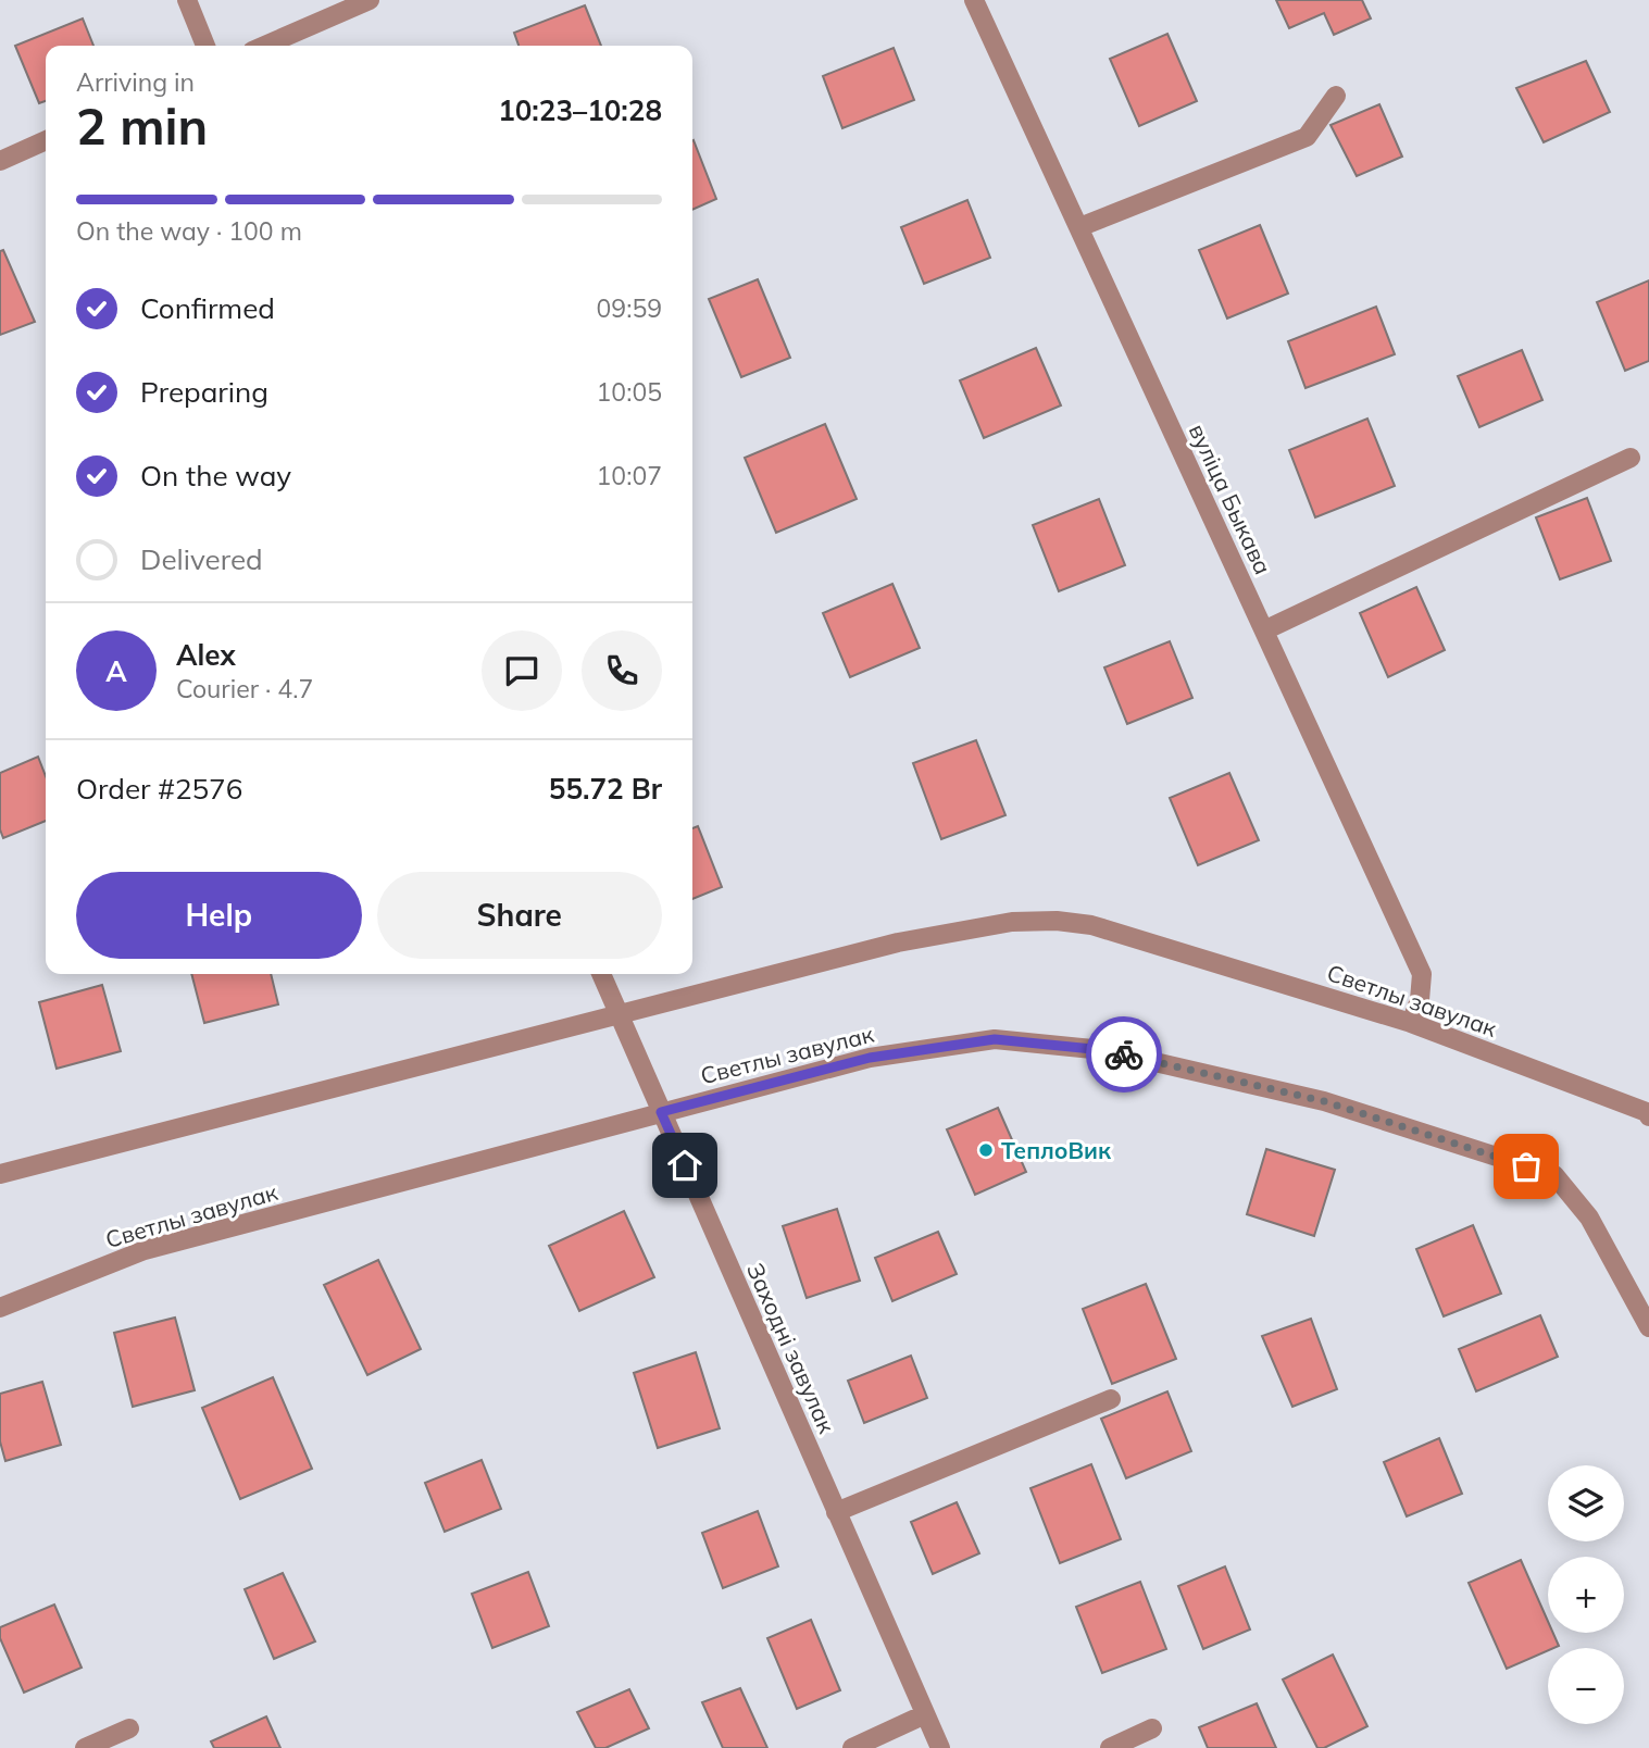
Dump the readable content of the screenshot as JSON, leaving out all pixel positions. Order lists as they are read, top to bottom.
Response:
{
  "streets": {
    "street": ["вуліца Быкава", "Светлы завулак", "Заходні завулак"]
  },
  "crossings": [
    ["вуліца Быкава", "Светлы завулак"],
    ["Светлы завулак", "Заходні завулак"]
  ],
  "places": ["ТеплоВик"],
  "page": {
    "heading": ["2 min", "Arriving in", "10:23–10:28"],
    "panel": [
      "Alex",
      "Courier · 4.7",
      "Order #2576",
      "55.72 Br"
    ],
    "bar": "On the way · 100 m",
    "list": [
      ["Confirmed", "09:59"],
      ["Preparing", "10:05"],
      ["On the way", "10:07"],
      "Delivered"
    ],
    "round": "A",
    "buttons": ["Help", "Share"],
    "map_buttons": ["+", "−"]
  }
}
